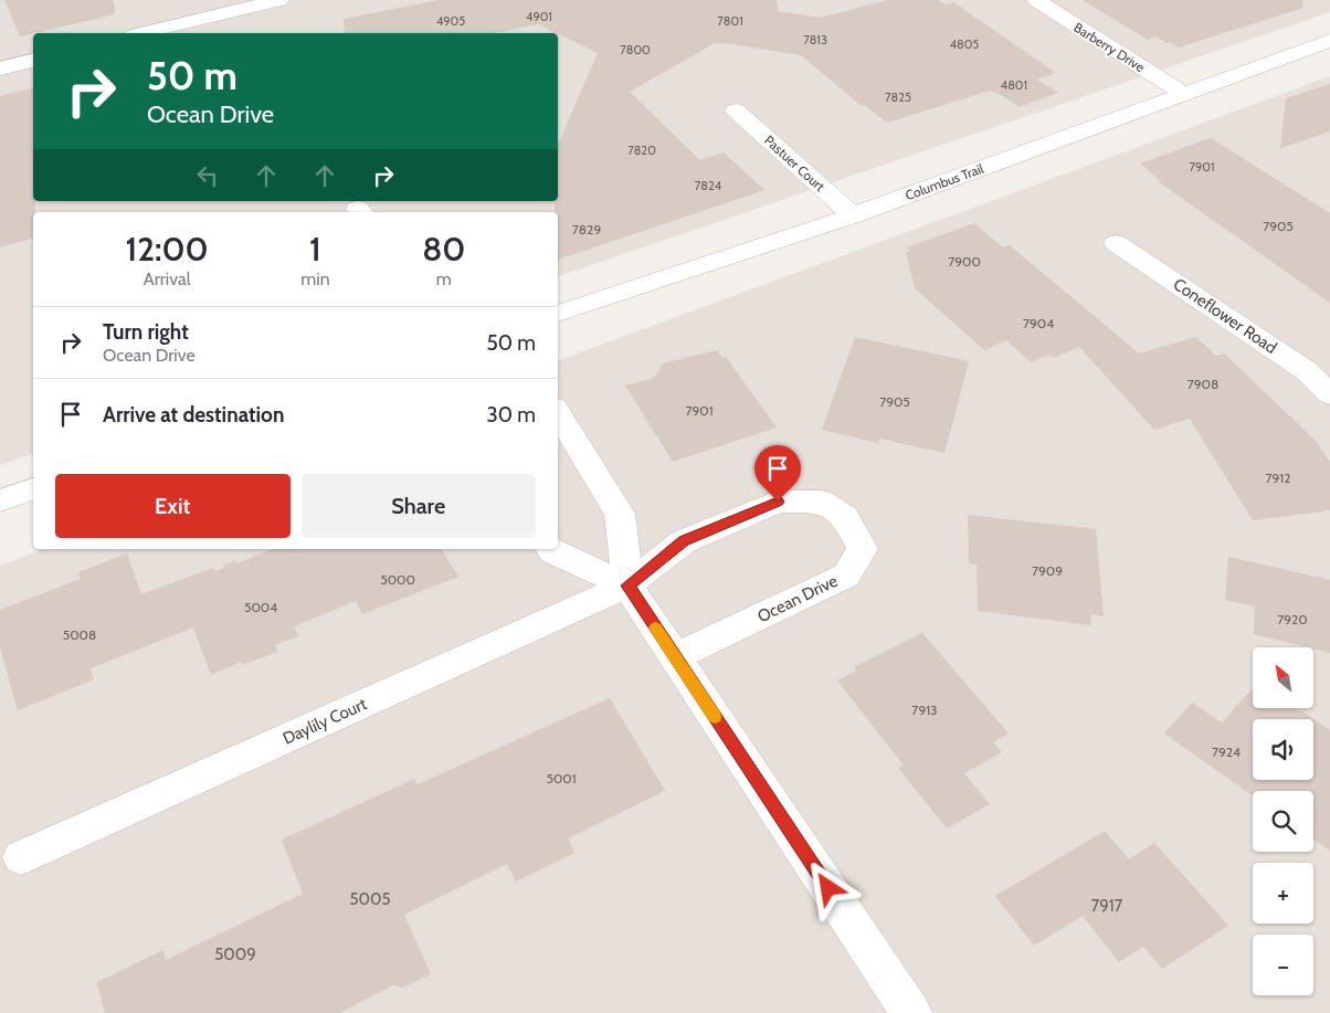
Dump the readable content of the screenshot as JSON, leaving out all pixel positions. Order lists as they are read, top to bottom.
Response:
{
  "streets": {
    "street": [
      "Barberry Drive",
      "Pastuer Court",
      "Columbus Trail",
      "Coneflower Road",
      "Ocean Drive",
      "Daylily Court"
    ]
  },
  "crossings": [
    ["Barberry Drive", "Columbus Trail"],
    ["Pastuer Court", "Columbus Trail"],
    ["Ocean Drive", "Daylily Court"]
  ],
  "house_numbers": [
    "4901",
    "4905",
    "7801",
    "7813",
    "4805",
    "7800",
    "4801",
    "7825",
    "7820",
    "7901",
    "7824",
    "7905",
    "7829",
    "7900",
    "7904",
    "7908",
    "7905",
    "7901",
    "7912",
    "7909",
    "5000",
    "5004",
    "7920",
    "5008",
    "7913",
    "7924",
    "5001",
    "5005",
    "7917",
    "5009"
  ],
  "north": "top left",
  "page": {
    "turn": ["50 m", "Ocean Drive"],
    "eta": [
      "12:00",
      "Arrival",
      "1",
      "min",
      "80",
      "m"
    ],
    "list": [
      {
        "name": "Turn right",
        "note": "Ocean Drive",
        "value": "50 m"
      },
      {
        "name": "Arrive at destination",
        "value": "30 m"
      }
    ],
    "buttons": ["Exit", "Share"],
    "map_buttons": ["+", "−"]
  }
}
